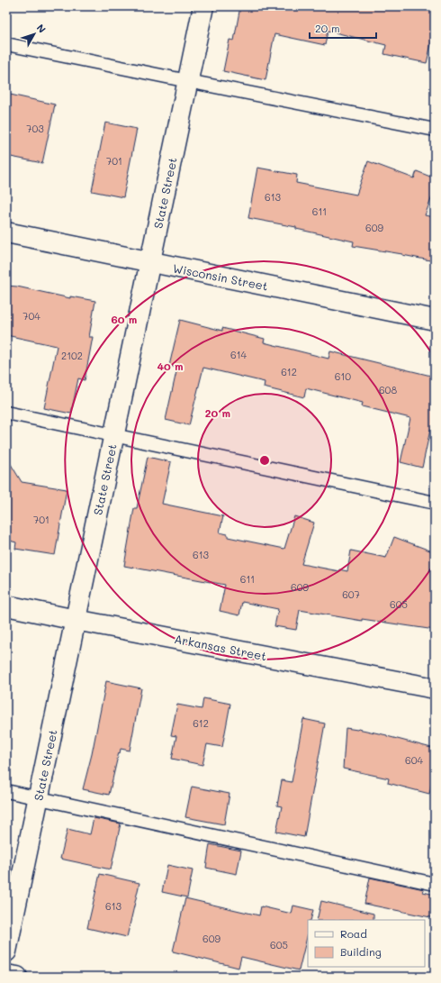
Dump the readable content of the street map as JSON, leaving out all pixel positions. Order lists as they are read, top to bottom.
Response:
{
  "streets": {
    "street": ["State Street", "Wisconsin Street", "Arkansas Street"]
  },
  "crossings": [
    ["State Street", "Wisconsin Street"],
    ["State Street", "Arkansas Street"]
  ],
  "house_numbers": [
    "703",
    "701",
    "613",
    "611",
    "609",
    "704",
    "614",
    "2102",
    "612",
    "610",
    "608",
    "701",
    "613",
    "611",
    "609",
    "607",
    "605",
    "612",
    "604",
    "613",
    "609",
    "605"
  ],
  "legend": ["Road", "Building"],
  "scale_bar": "20 m",
  "north": "top right",
  "rings": ["60 m", "40 m", "20 m"]
}
